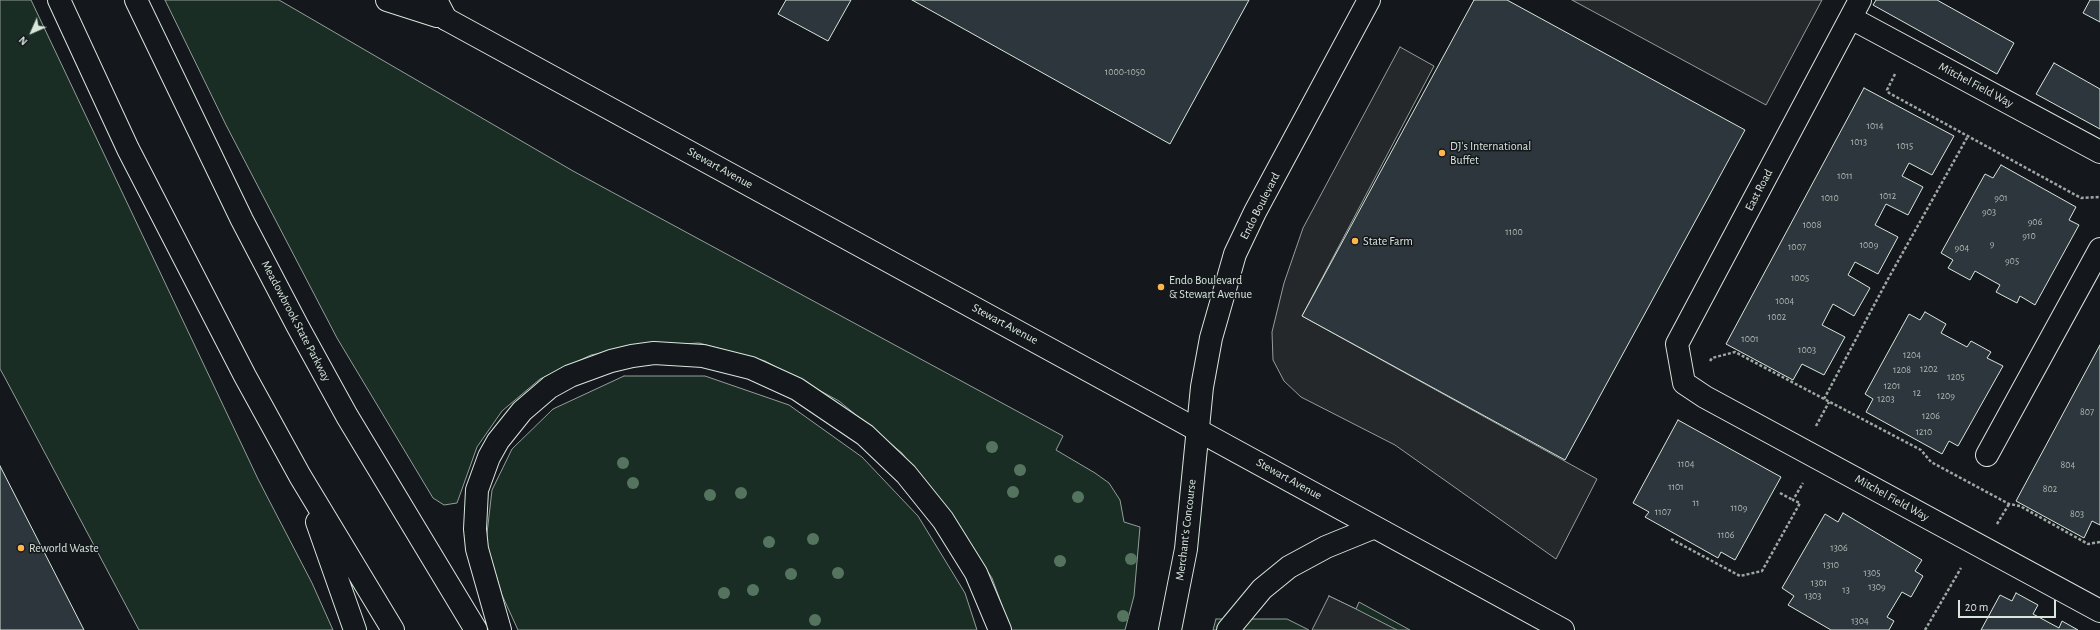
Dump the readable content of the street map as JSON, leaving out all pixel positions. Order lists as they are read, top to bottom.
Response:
{
  "streets": {
    "main road": [
      "Mitchel Field Way",
      "Stewart Avenue",
      "East Road",
      "Endo Boulevard",
      "Meadowbrook State Parkway",
      "Merchant's Concourse"
    ]
  },
  "crossings": [
    ["Mitchel Field Way", "East Road"],
    ["Stewart Avenue", "Endo Boulevard"],
    ["Stewart Avenue", "Merchant's Concourse"],
    ["Endo Boulevard", "Merchant's Concourse"]
  ],
  "places": [
    "DJ's International Buffet",
    "State Farm",
    "Endo Boulevard & Stewart Avenue",
    "Reworld Waste"
  ],
  "house_numbers": [
    "1000-1050",
    "1014",
    "1013",
    "1015",
    "1011",
    "1012",
    "1010",
    "901",
    "903",
    "906",
    "1008",
    "1100",
    "910",
    "9",
    "1009",
    "1007",
    "904",
    "905",
    "1005",
    "1004",
    "1002",
    "1001",
    "1003",
    "1204",
    "1202",
    "1208",
    "1205",
    "1201",
    "12",
    "1209",
    "1203",
    "807",
    "1206",
    "1210",
    "1104",
    "804",
    "1101",
    "802",
    "11",
    "1109",
    "1107",
    "803",
    "1106",
    "1306",
    "1310",
    "1305",
    "1301",
    "1309",
    "13",
    "1303",
    "1304"
  ],
  "scale_bar": "20 m",
  "north": "bottom left"
}
